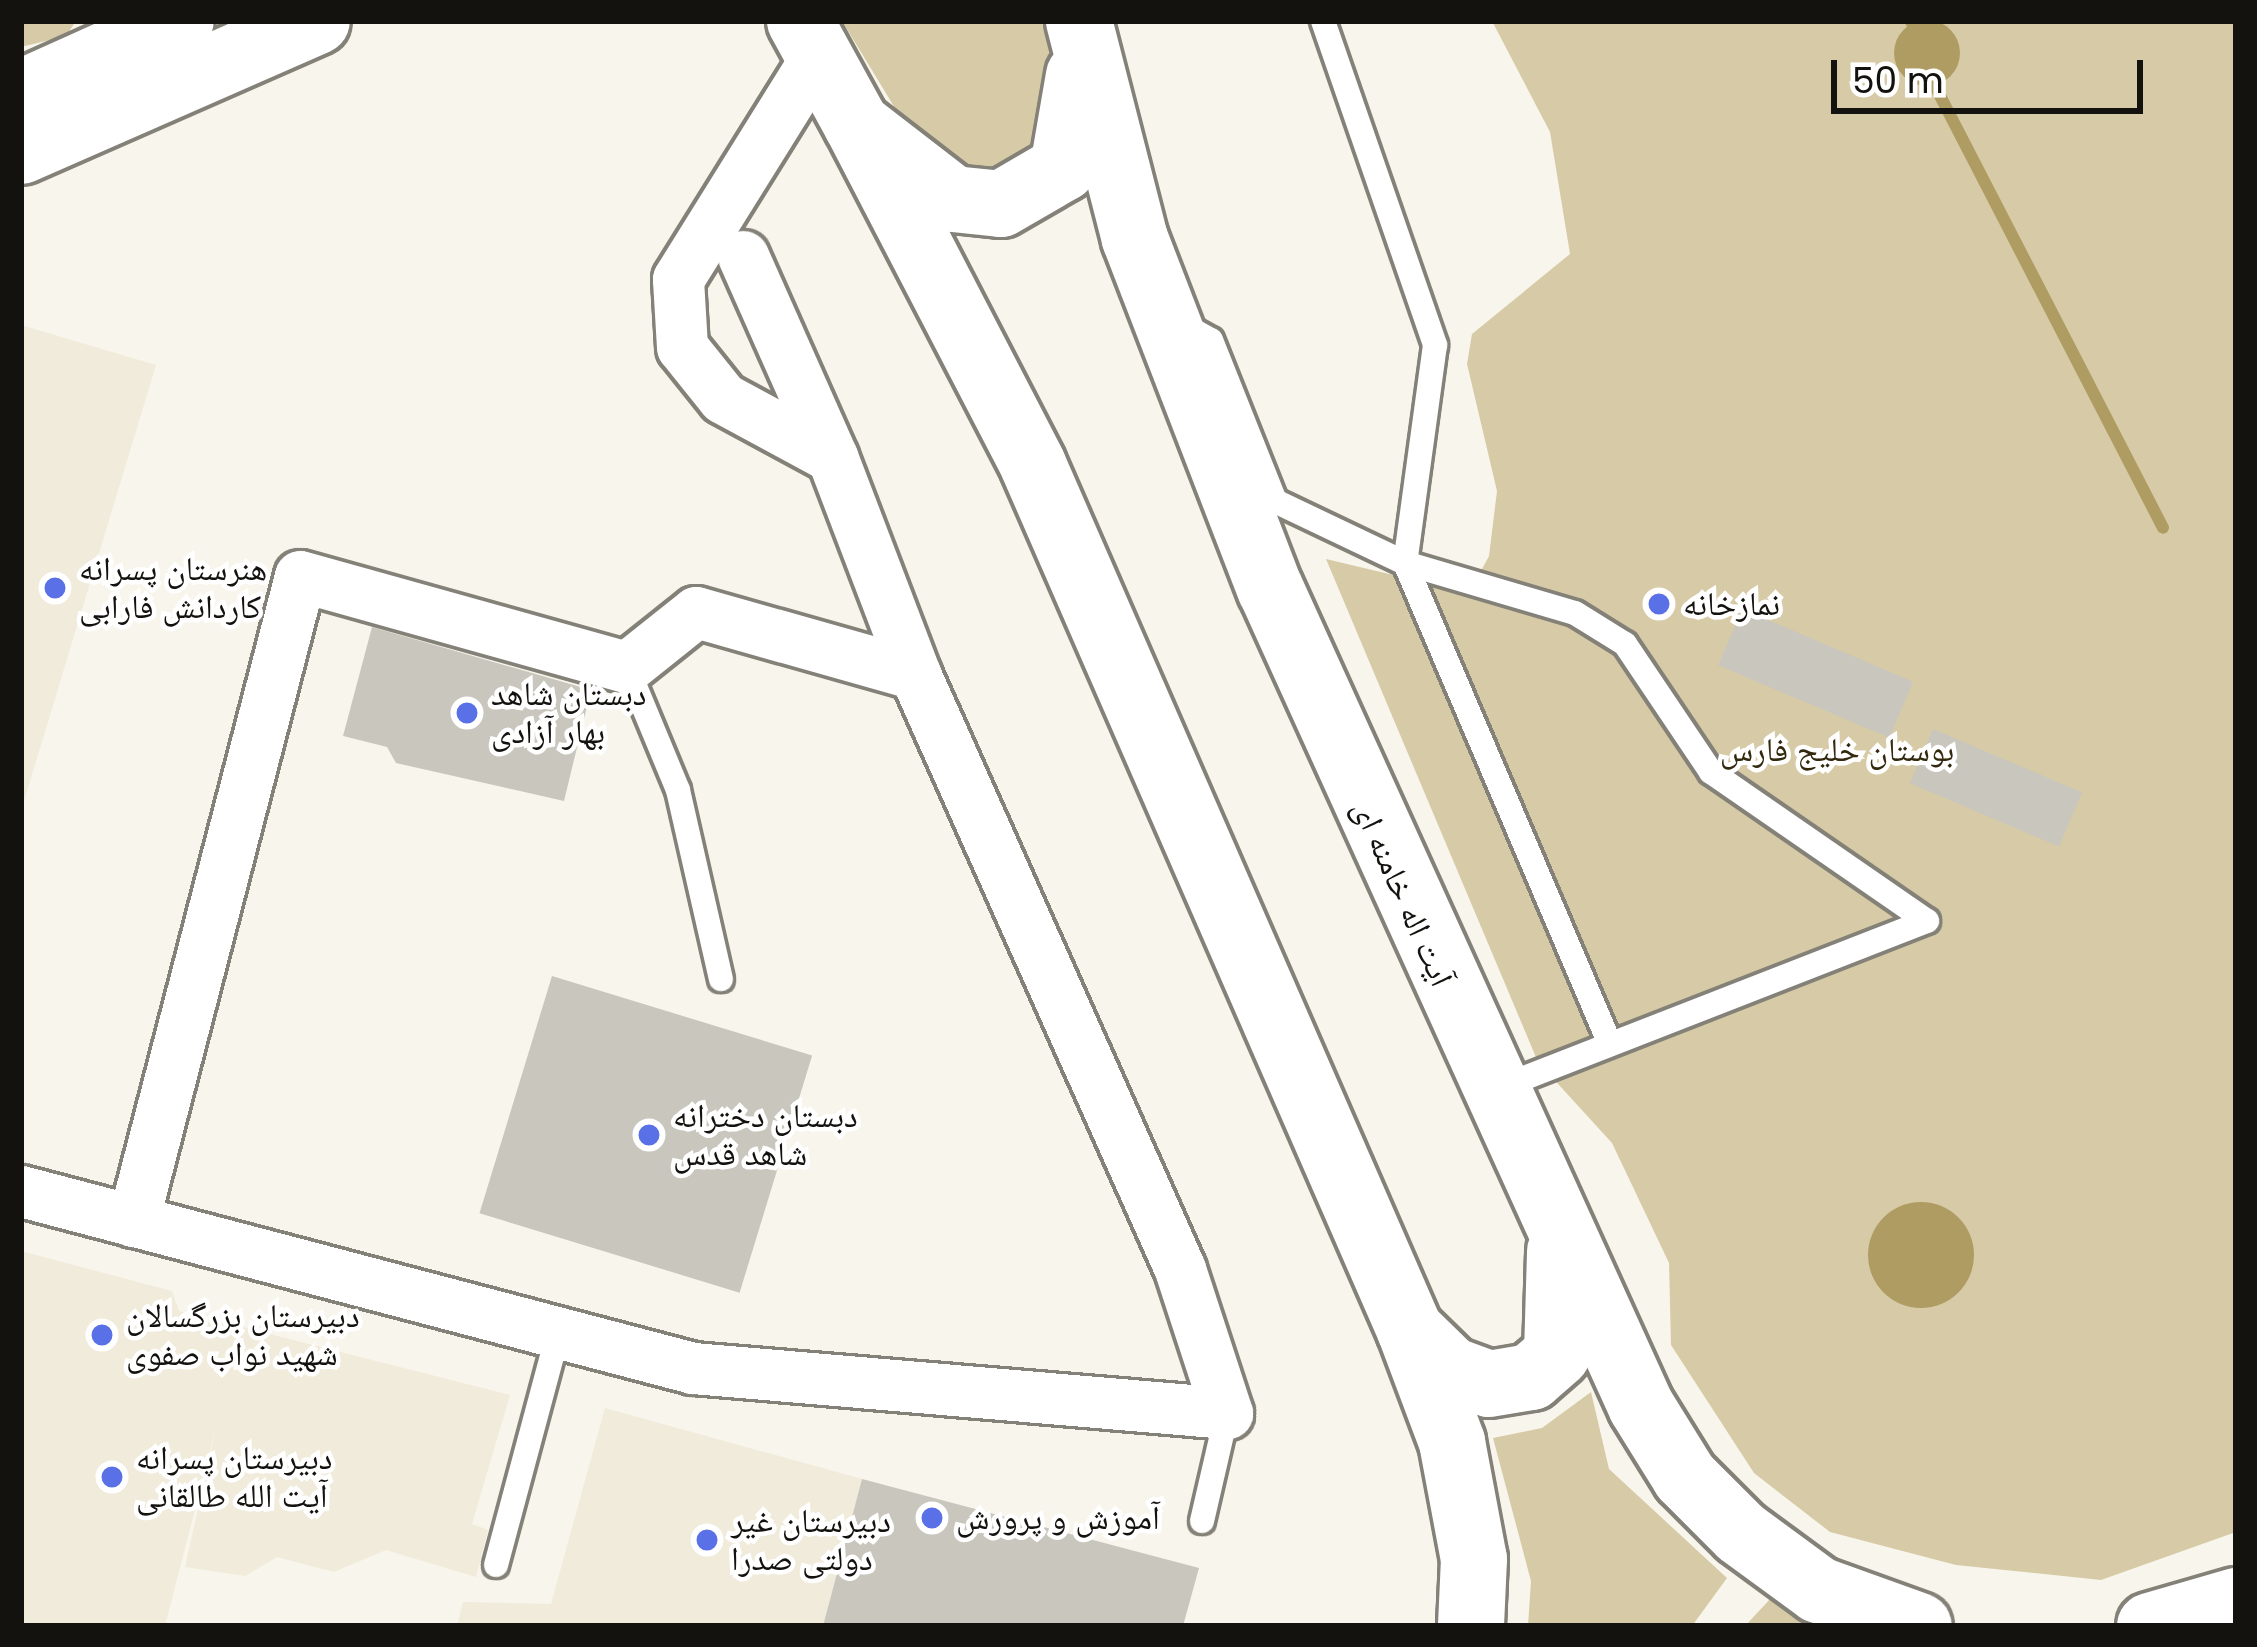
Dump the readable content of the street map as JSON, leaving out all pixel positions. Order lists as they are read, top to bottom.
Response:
{
  "streets": {
    "main road": ["آیت اله خامنه ای"]
  },
  "parks": ["بوستان خلیج فارس"],
  "places": [
    "هنرستان پسرانه کاردانش فارابی",
    "نمازخانه",
    "دبستان شاهد بهار آزادی",
    "دبستان دخترانه شاهد قدس",
    "دبیرستان بزرگسالان شهید نواب صفوی",
    "دبیرستان پسرانه آیت الله طالقانی",
    "آموزش و پرورش",
    "دبیرستان غیر دولتی صدرا"
  ],
  "scale_bar": "50 m"
}
